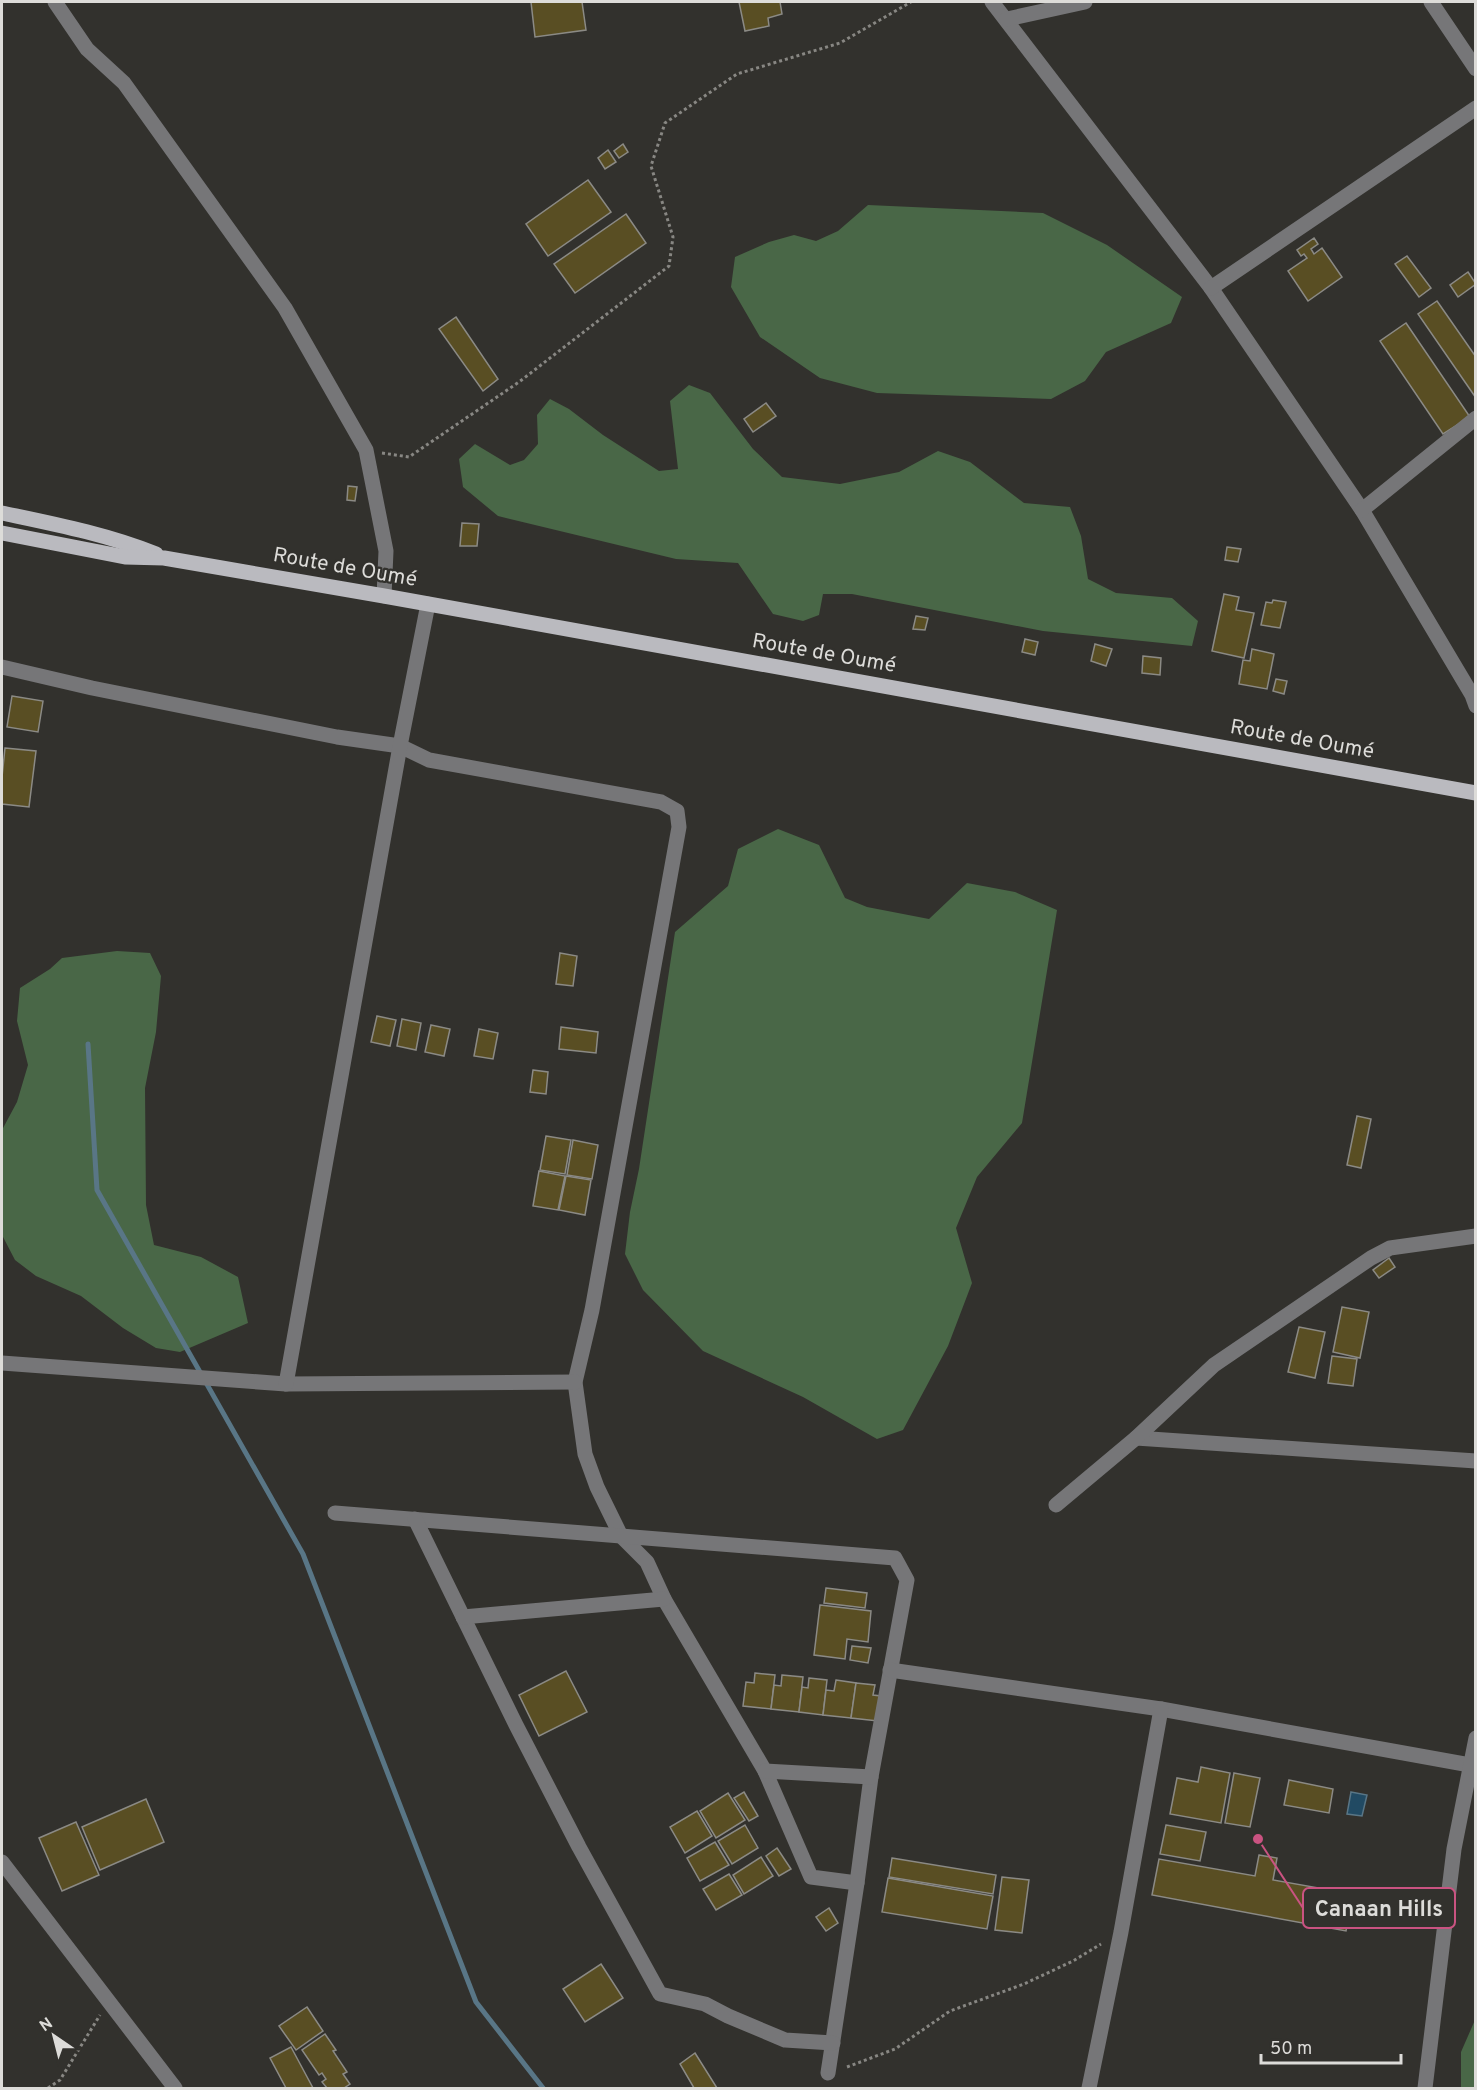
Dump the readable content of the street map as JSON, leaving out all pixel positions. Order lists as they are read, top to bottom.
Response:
{
  "streets": {
    "main road": ["Route de Oumé"]
  },
  "places": ["Canaan Hills"],
  "scale_bar": "50 m",
  "north": "top left"
}
